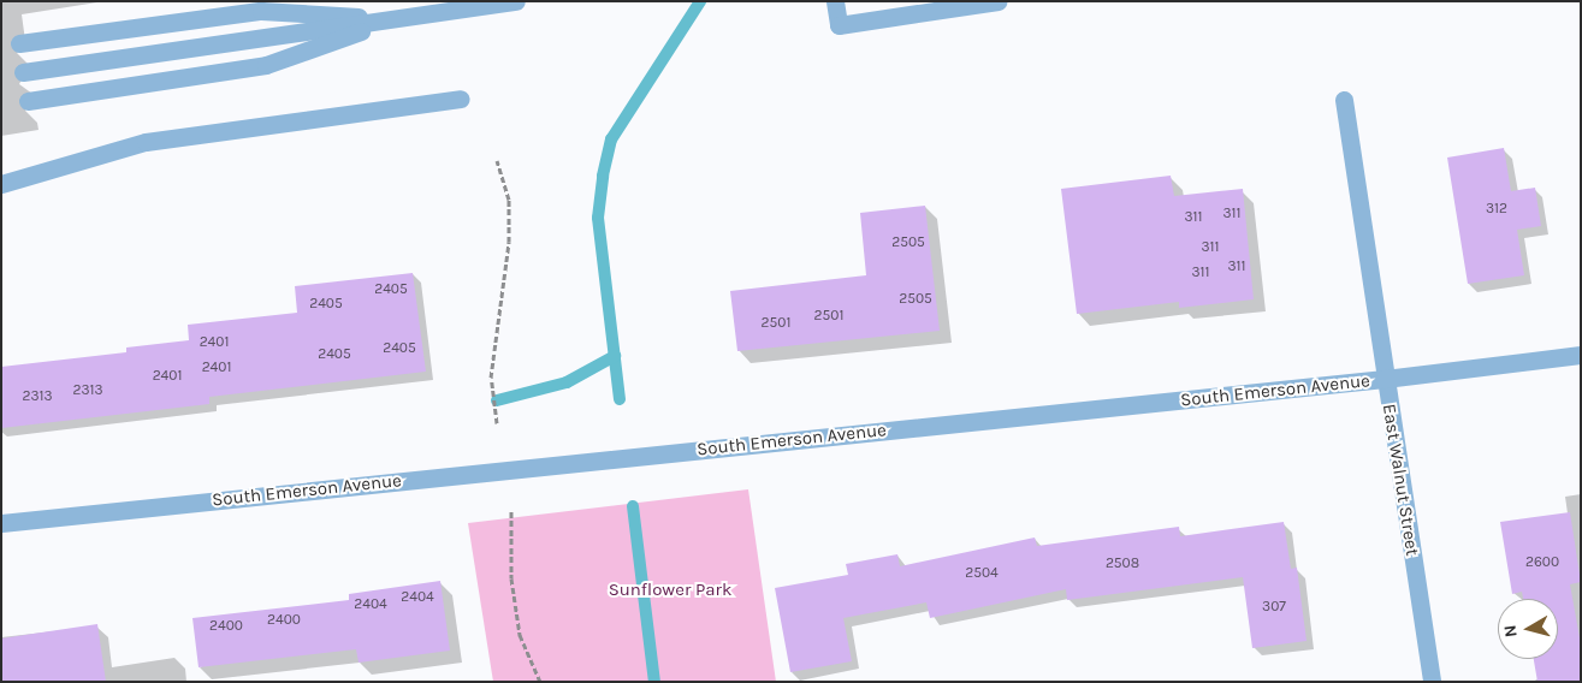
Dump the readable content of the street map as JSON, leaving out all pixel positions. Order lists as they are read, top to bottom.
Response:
{
  "streets": {
    "street": ["South Emerson Avenue", "East Walnut Street"]
  },
  "crossings": [
    ["South Emerson Avenue", "East Walnut Street"]
  ],
  "parks": ["Sunflower Park"],
  "house_numbers": [
    "312",
    "311",
    "311",
    "2505",
    "311",
    "311",
    "311",
    "2405",
    "2505",
    "2405",
    "2501",
    "2501",
    "2401",
    "2405",
    "2405",
    "2401",
    "2401",
    "2313",
    "2313",
    "2600",
    "2508",
    "2504",
    "2404",
    "2404",
    "307",
    "2400",
    "2400"
  ],
  "north": "left"
}
